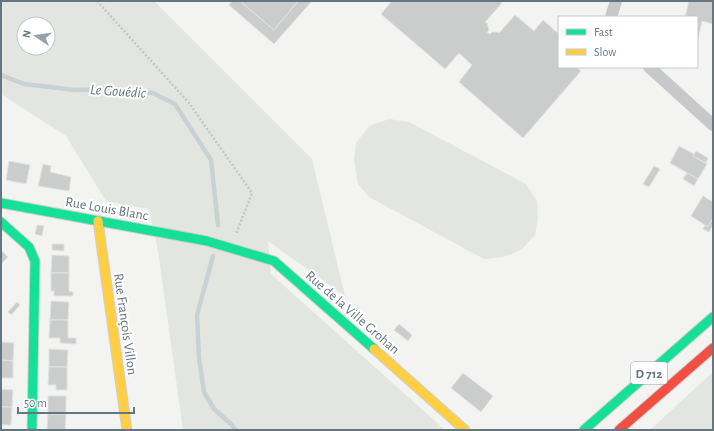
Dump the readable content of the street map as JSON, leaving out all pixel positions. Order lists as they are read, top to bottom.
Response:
{
  "streets": {
    "street": [
      "Rue Louis Blanc",
      "Rue de la Ville Grohan",
      "Rue François Villon",
      "D 712"
    ]
  },
  "crossings": [
    ["Rue Louis Blanc", "Rue de la Ville Grohan"],
    ["Rue Louis Blanc", "Rue François Villon"]
  ],
  "water": ["Le Gouédic"],
  "legend": ["Fast", "Slow"],
  "scale_bar": "50 m",
  "north": "left"
}
